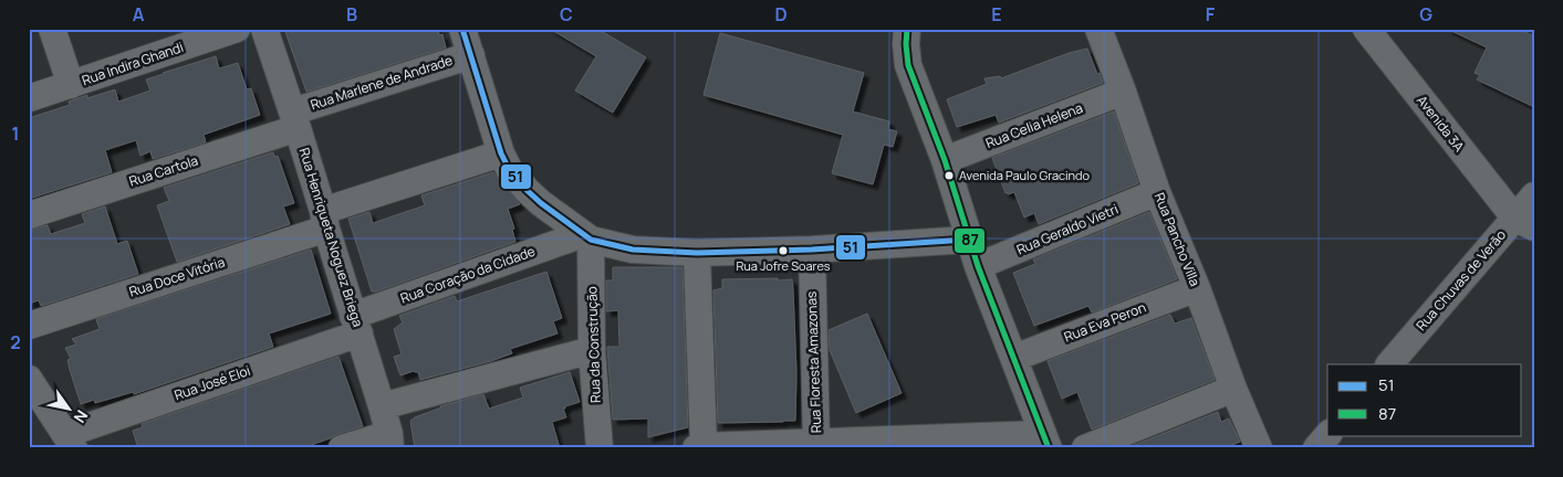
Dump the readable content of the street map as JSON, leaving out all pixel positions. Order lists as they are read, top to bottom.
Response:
{
  "streets": {
    "street": [
      "Rua Indira Ghandi",
      "Rua Marlene de Andrade",
      "Avenida 3A",
      "Rua Celia Helena",
      "Rua Cartola",
      "Rua Geraldo Vietri",
      "Rua Henriqueta Noguez Briega",
      "Rua Pancho Villa",
      "Rua Coração da Cidade",
      "Rua Doce Vitória",
      "Rua Chuvas de Verão",
      "Rua Eva Peron",
      "Rua da Construção",
      "Rua Floresta Amazonas",
      "Rua José Eloi"
    ]
  },
  "crossings": [
    ["Rua Marlene de Andrade", "Rua Cartola"],
    ["Rua Marlene de Andrade", "Rua Henriqueta Noguez Briega"],
    ["Avenida 3A", "Rua Chuvas de Verão"],
    ["Rua Celia Helena", "Rua Pancho Villa"],
    ["Rua Cartola", "Rua Henriqueta Noguez Briega"],
    ["Rua Geraldo Vietri", "Rua Pancho Villa"],
    ["Rua Henriqueta Noguez Briega", "Rua Coração da Cidade"],
    ["Rua Henriqueta Noguez Briega", "Rua Doce Vitória"],
    ["Rua Henriqueta Noguez Briega", "Rua José Eloi"],
    ["Rua Pancho Villa", "Rua Eva Peron"],
    ["Rua Coração da Cidade", "Rua da Construção"],
    ["Rua Coração da Cidade", "Rua José Eloi"]
  ],
  "places": ["Avenida Paulo Gracindo", "Rua Jofre Soares"],
  "lines": ["transit line 51", "transit line 87"],
  "legend": ["51", "87"],
  "north": "bottom right",
  "grid": {
    "columns": [
      "A",
      "B",
      "C",
      "D",
      "E",
      "F",
      "G"
    ],
    "rows": ["1", "2"]
  }
}
